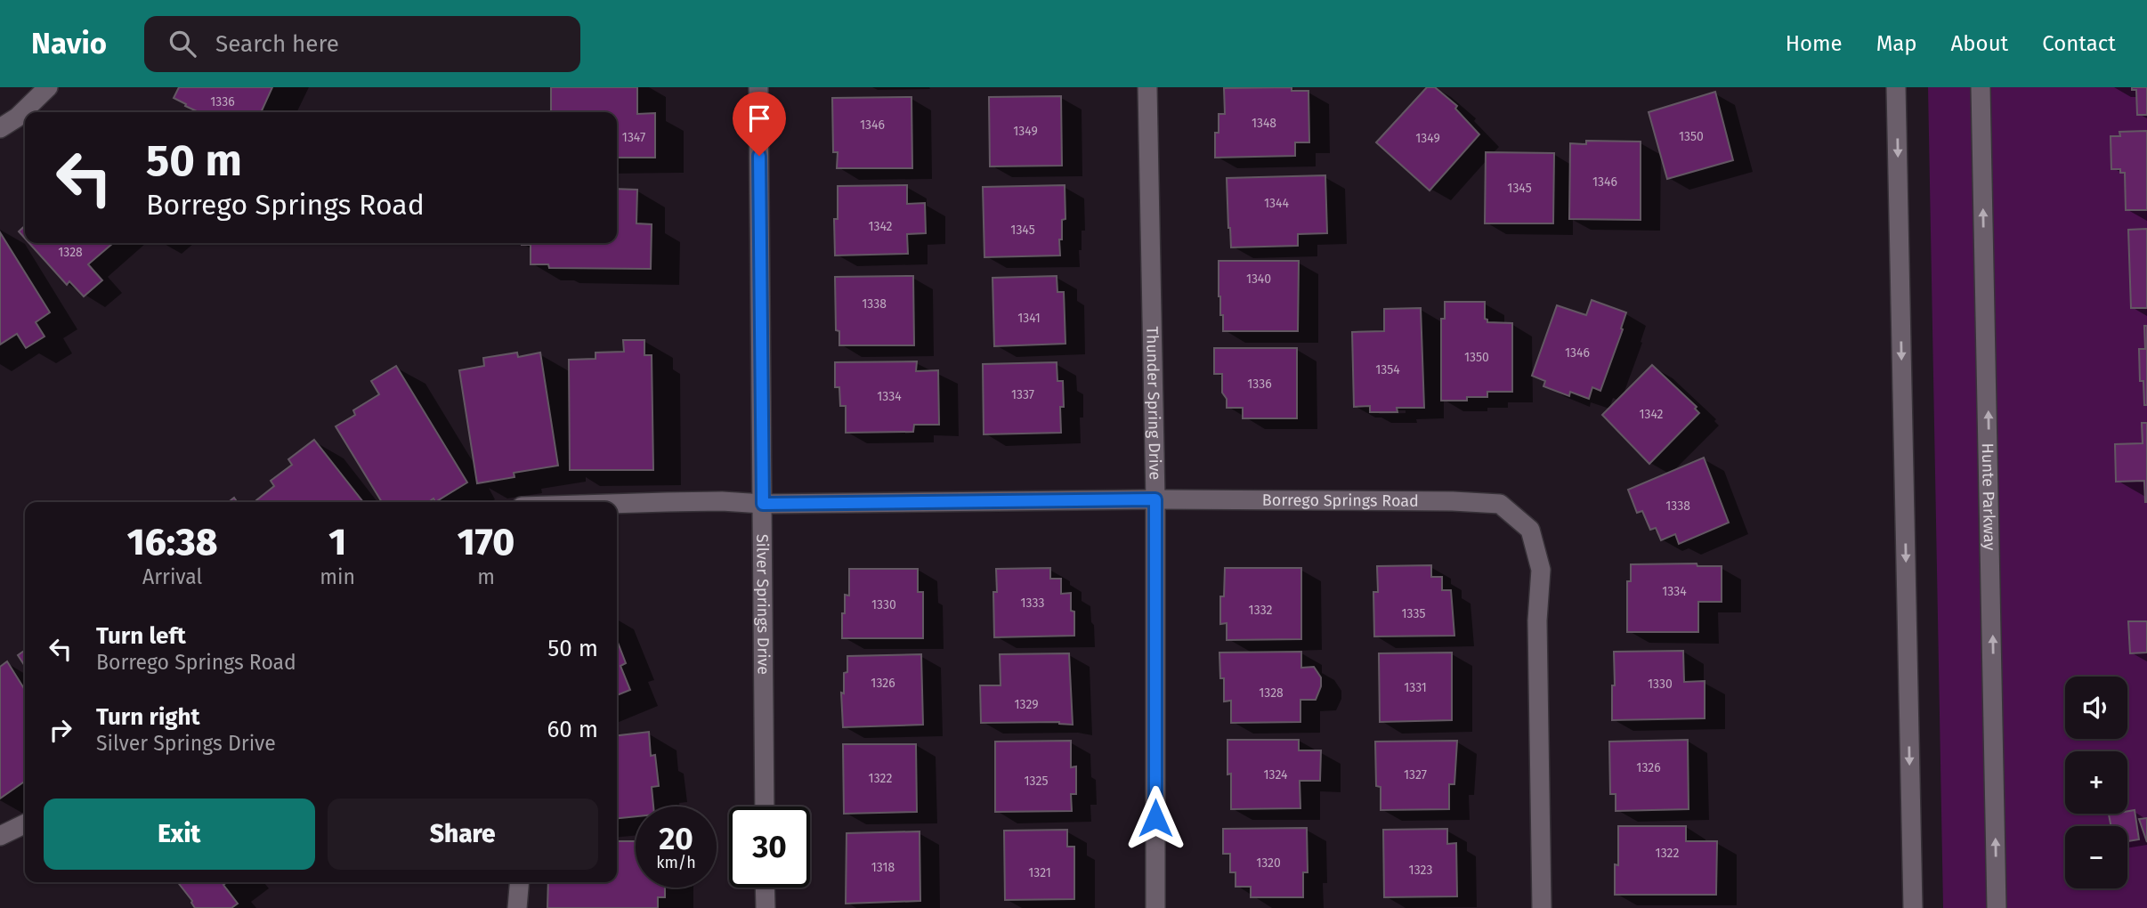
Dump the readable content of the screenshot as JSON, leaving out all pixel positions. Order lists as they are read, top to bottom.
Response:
{
  "streets": {
    "street": [
      "Thunder Spring Drive",
      "Hunte Parkway",
      "Borrego Springs Road",
      "Silver Springs Drive"
    ]
  },
  "crossings": [
    ["Thunder Spring Drive", "Borrego Springs Road"],
    ["Borrego Springs Road", "Silver Springs Drive"]
  ],
  "house_numbers": [
    "1336",
    "1348",
    "1346",
    "1349",
    "1350",
    "1347",
    "1349",
    "1346",
    "1345",
    "1344",
    "1342",
    "1345",
    "1328",
    "1340",
    "1338",
    "1341",
    "1346",
    "1350",
    "1354",
    "1336",
    "1337",
    "1334",
    "1342",
    "1338",
    "1334",
    "1333",
    "1330",
    "1332",
    "1335",
    "1326",
    "1330",
    "1331",
    "1328",
    "1329",
    "1326",
    "1324",
    "1327",
    "1322",
    "1325",
    "1322",
    "1320",
    "1318",
    "1323",
    "1321"
  ],
  "page": {
    "header": "Navio",
    "search": "Search here",
    "nav": [
      "Home",
      "Map",
      "About",
      "Contact"
    ],
    "turn": ["50 m", "Borrego Springs Road"],
    "eta": [
      "16:38",
      "Arrival",
      "1",
      "min",
      "170",
      "m"
    ],
    "list": [
      {
        "name": "Turn left",
        "note": "Borrego Springs Road",
        "value": "50 m"
      },
      {
        "name": "Turn right",
        "note": "Silver Springs Drive",
        "value": "60 m"
      }
    ],
    "map_buttons": ["+", "−"],
    "buttons": ["Exit", "Share"],
    "speed": "20 km/h",
    "limit": "30"
  }
}
